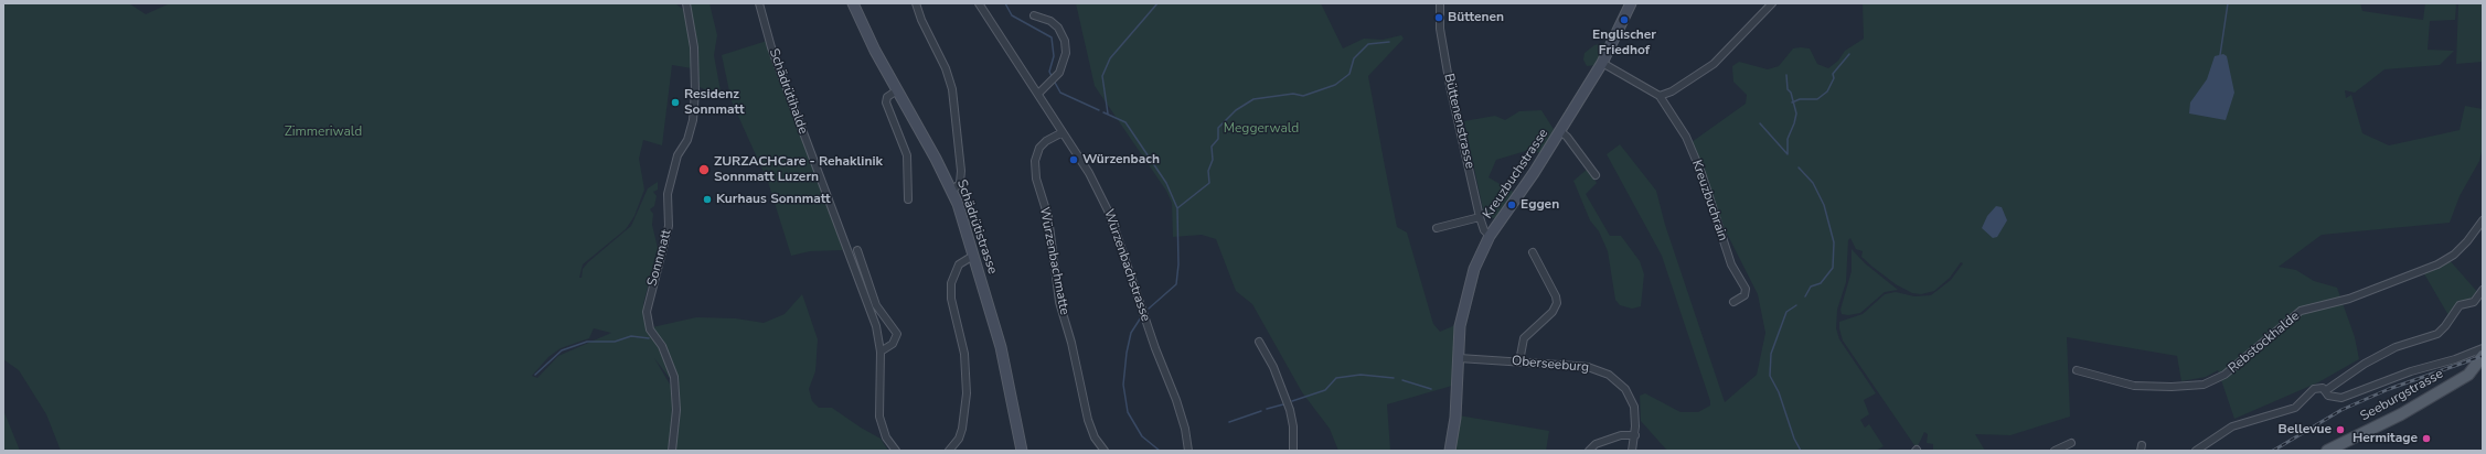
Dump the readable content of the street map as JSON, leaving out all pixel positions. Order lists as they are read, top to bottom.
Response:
{
  "streets": {
    "main road": ["Seeburgstrasse"],
    "street": [
      "Schädrütihalde",
      "Büttenenstrasse",
      "Kreuzbuchstrasse",
      "Kreuzbuchrain",
      "Schädrütistrasse",
      "Sonnmatt",
      "Würzenbachmatte",
      "Würzenbachstrasse",
      "Rebstockhalde",
      "Oberseeburg"
    ]
  },
  "crossings": [
    ["Büttenenstrasse", "Kreuzbuchstrasse"],
    ["Kreuzbuchstrasse", "Oberseeburg"],
    ["Würzenbachmatte", "Würzenbachstrasse"]
  ],
  "parks": ["Meggerwald", "Zimmeriwald"],
  "places": [
    "Büttenen",
    "Englischer Friedhof",
    "Residenz Sonnmatt",
    "Würzenbach",
    "ZURZACHCare - Rehaklinik Sonnmatt Luzern",
    "Kurhaus Sonnmatt",
    "Eggen",
    "Bellevue",
    "Hermitage"
  ]
}
